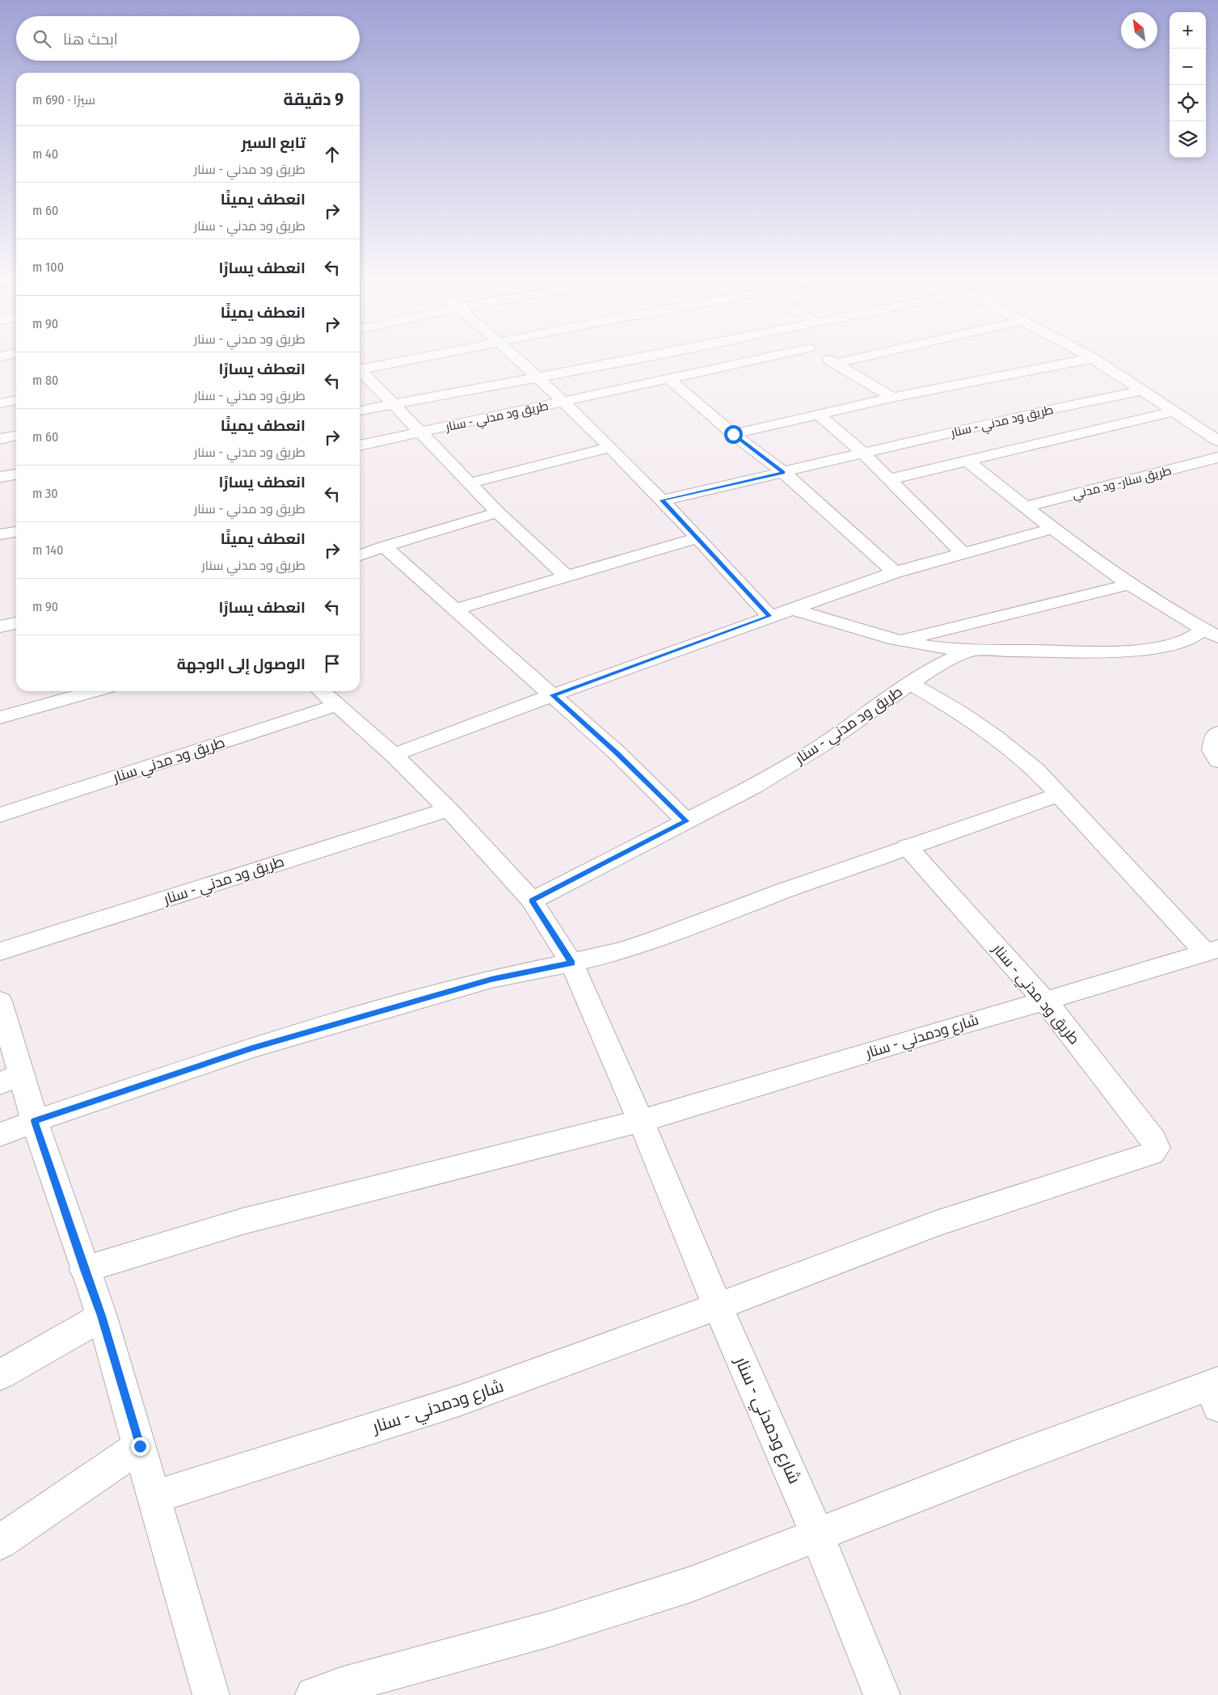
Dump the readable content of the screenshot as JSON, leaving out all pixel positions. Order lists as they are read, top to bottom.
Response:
{
  "streets": {
    "street": [
      "طريق ود مدني - سنار",
      "طريق سنار- ود مدني",
      "طريق ود مدني سنار",
      "شارع ودمدني - سنار"
    ]
  },
  "crossings": [
    ["طريق ود مدني - سنار", "شارع ودمدني - سنار"]
  ],
  "north": "top left",
  "page": {
    "map_buttons": ["+", "−"],
    "search": "ابحث هنا",
    "heading": ["9 دقيقة", "سيرًا · 690 m"],
    "list": [
      ["تابع السير", "طريق ود مدني - سنار", "40 m"],
      ["انعطف يمينًا", "طريق ود مدني - سنار", "60 m"],
      ["انعطف يسارًا", "100 m"],
      ["انعطف يمينًا", "طريق ود مدني - سنار", "90 m"],
      ["انعطف يسارًا", "طريق ود مدني - سنار", "80 m"],
      ["انعطف يمينًا", "طريق ود مدني - سنار", "60 m"],
      ["انعطف يسارًا", "طريق ود مدني - سنار", "30 m"],
      ["انعطف يمينًا", "طريق ود مدني سنار", "140 m"],
      ["انعطف يسارًا", "90 m"],
      "الوصول إلى الوجهة"
    ]
  }
}
